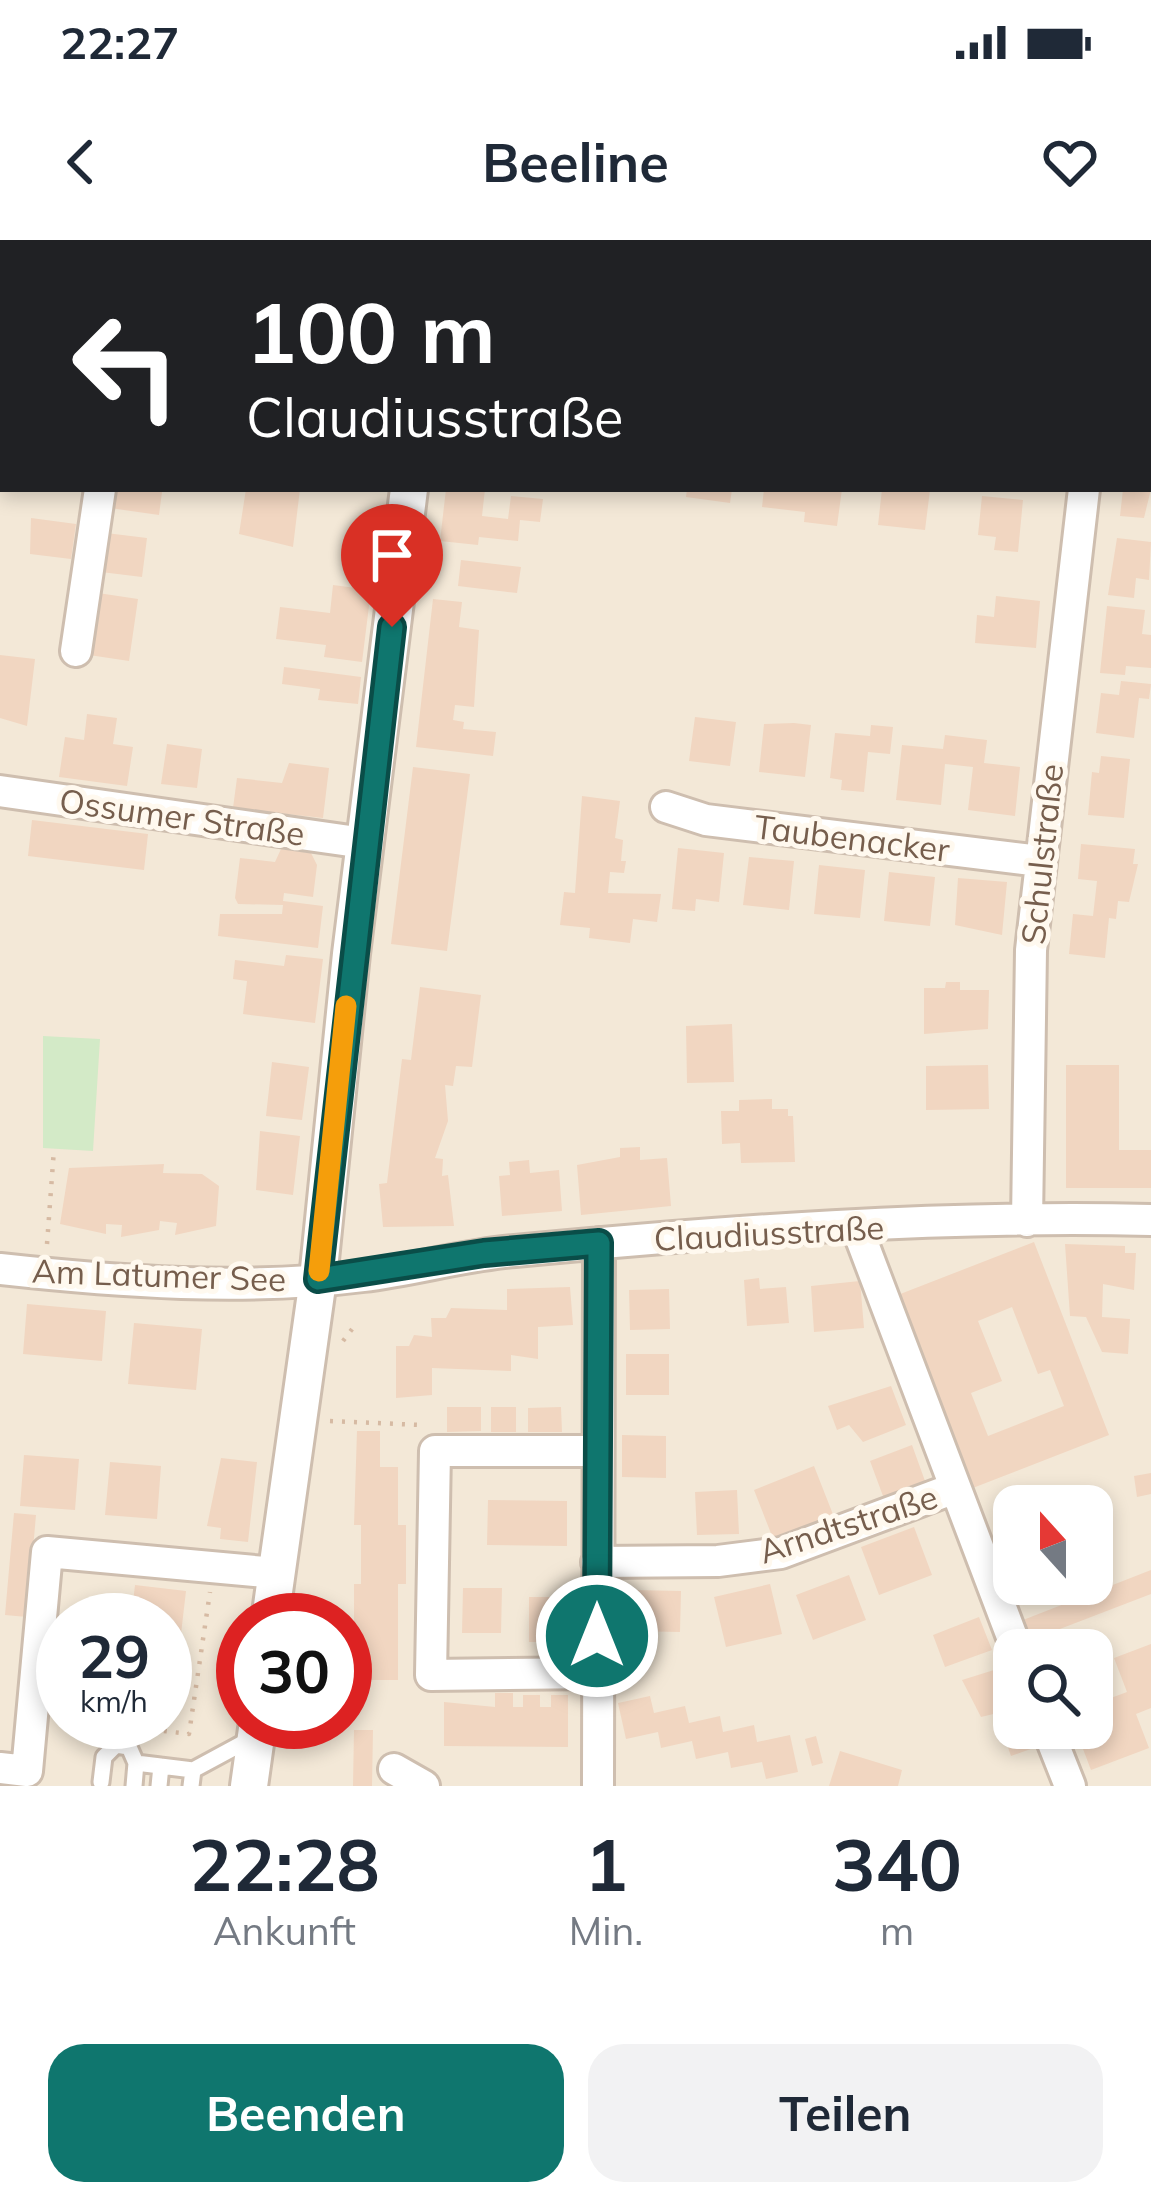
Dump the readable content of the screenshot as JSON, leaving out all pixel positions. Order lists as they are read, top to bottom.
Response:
{
  "streets": {
    "street": [
      "Ossumer Straße",
      "Taubenacker",
      "Schulstraße",
      "Claudiusstraße",
      "Am Latumer See",
      "Arndtstraße"
    ]
  },
  "crossings": [
    ["Taubenacker", "Schulstraße"],
    ["Schulstraße", "Claudiusstraße"],
    ["Claudiusstraße", "Am Latumer See"],
    ["Claudiusstraße", "Arndtstraße"]
  ],
  "north": "top",
  "page": {
    "status": "22:27",
    "header": "Beeline",
    "turn": ["100 m", "Claudiusstraße"],
    "speed": "29 km/h",
    "limit": "30",
    "eta": [
      "22:28",
      "Ankunft",
      "1",
      "Min.",
      "340",
      "m"
    ],
    "buttons": ["Beenden", "Teilen"]
  }
}
